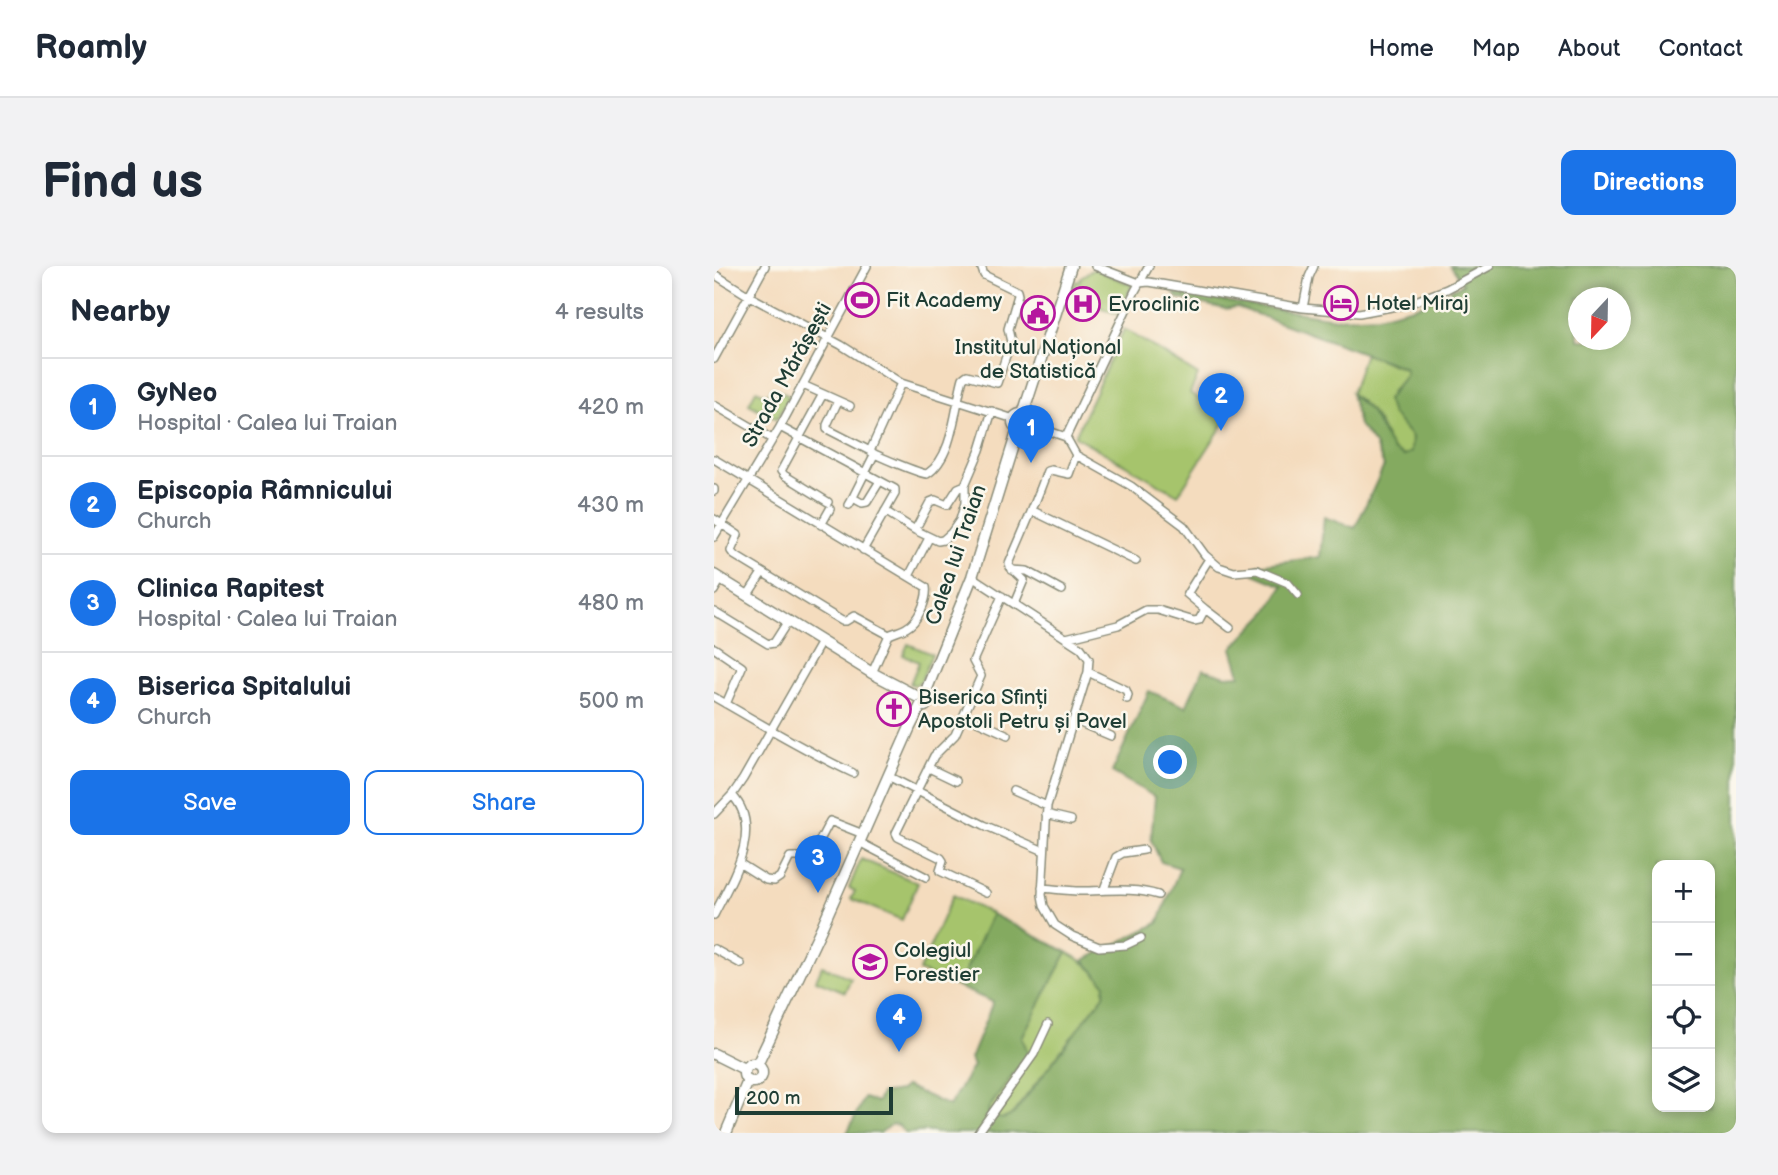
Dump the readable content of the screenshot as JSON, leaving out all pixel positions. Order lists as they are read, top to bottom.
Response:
{
  "streets": {
    "main road": ["Calea lui Traian"],
    "street": ["Strada Mărășești"]
  },
  "places": {
    "sports": ["Fit Academy"],
    "hotel": ["Hotel Miraj"],
    "hospital": ["Evroclinic"],
    "public building": ["Institutul Național de Statistică"],
    "church": ["Biserica Sfinți Apostoli Petru și Pavel"],
    "school or university": ["Colegiul Forestier"]
  },
  "scale_bar": "200 m",
  "north": "bottom",
  "page": {
    "header": "Roamly",
    "nav": [
      "Home",
      "Map",
      "About",
      "Contact"
    ],
    "buttons": [
      "Directions",
      ["Save", "Share"]
    ],
    "title": "Find us",
    "heading": ["Nearby", "4 results"],
    "list": [
      {
        "mark": "1",
        "name": "GyNeo",
        "note": "Hospital · Calea lui Traian",
        "value": "420 m"
      },
      {
        "mark": "2",
        "name": "Episcopia Râmnicului",
        "note": "Church",
        "value": "430 m"
      },
      {
        "mark": "3",
        "name": "Clinica Rapitest",
        "note": "Hospital · Calea lui Traian",
        "value": "480 m"
      },
      {
        "mark": "4",
        "name": "Biserica Spitalului",
        "note": "Church",
        "value": "500 m"
      }
    ],
    "pins": [
      "2",
      "1",
      "3",
      "4"
    ],
    "map_buttons": ["+", "−"],
    "scale": "200 m"
  }
}
